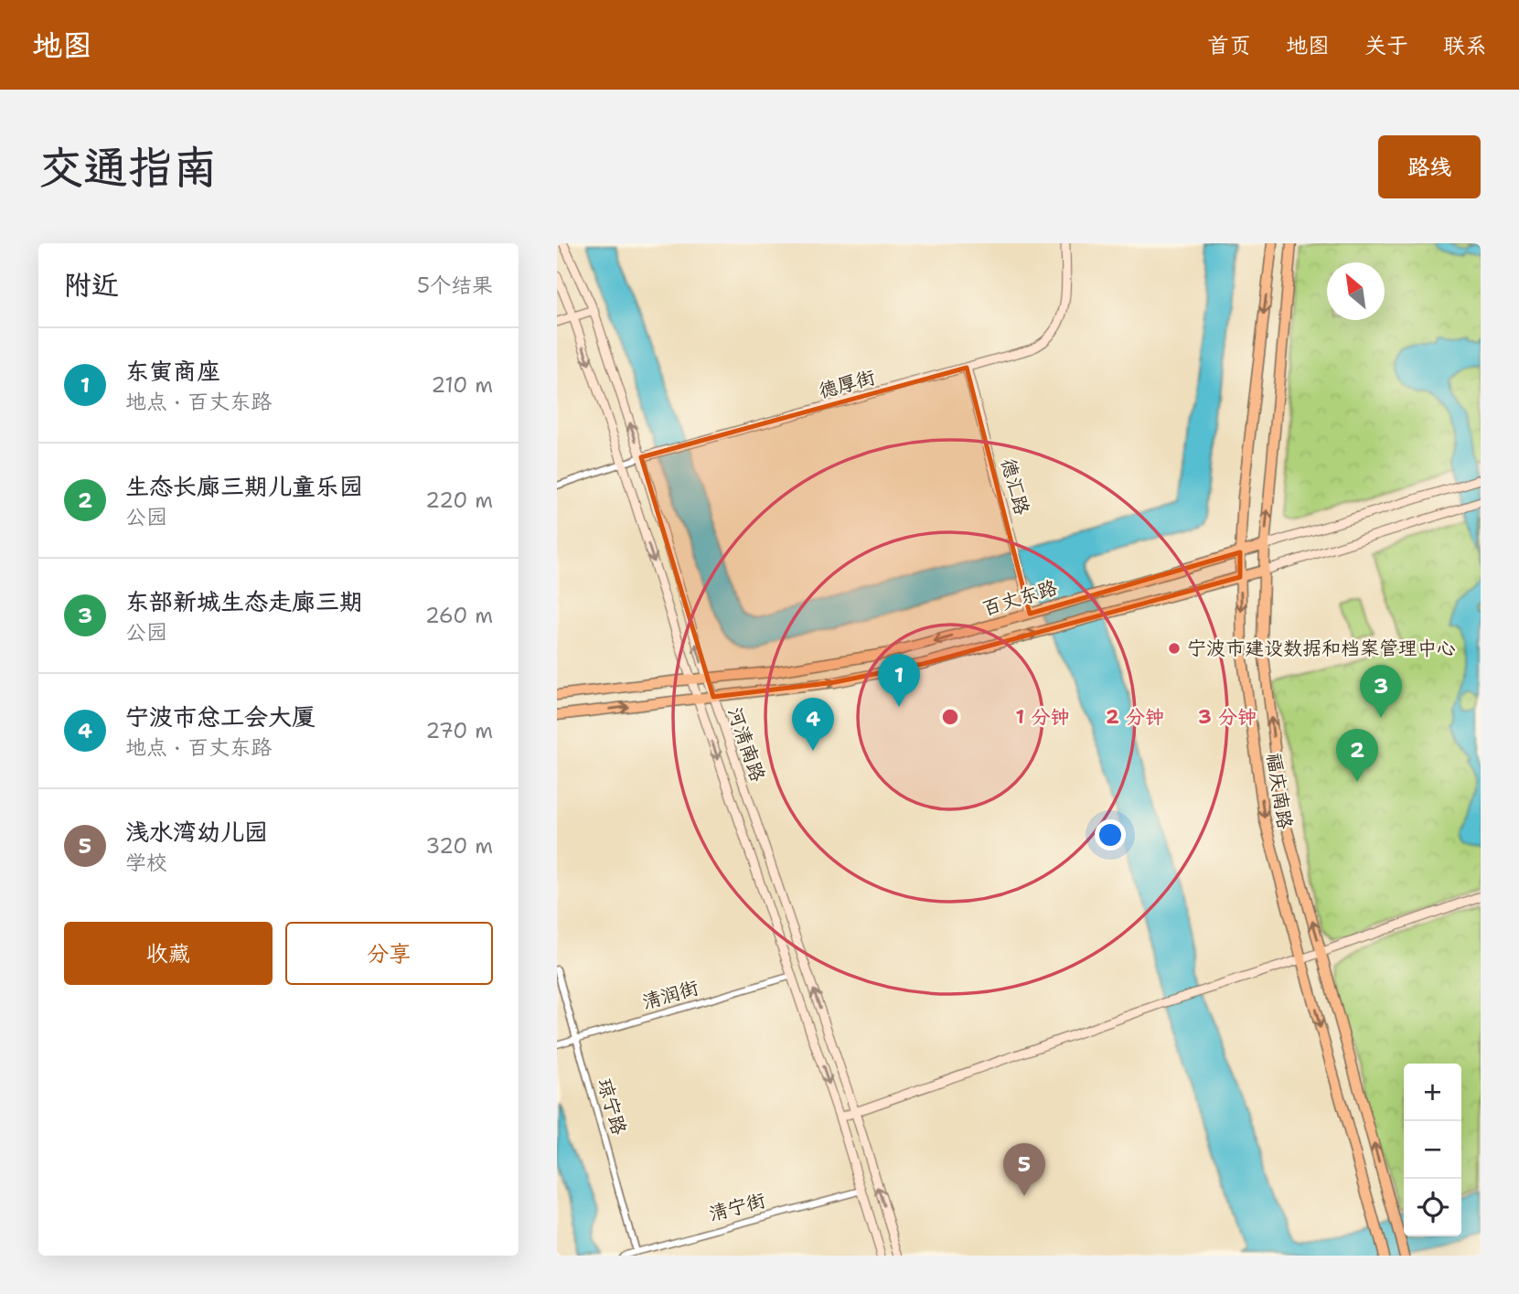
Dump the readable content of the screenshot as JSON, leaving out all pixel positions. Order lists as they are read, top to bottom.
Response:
{
  "streets": {
    "main road": [
      "德厚街",
      "德汇路",
      "百丈东路",
      "河清南路",
      "福庆南路"
    ],
    "street": ["清润街", "琼宁路", "清宁街"]
  },
  "crossings": [
    ["德厚街", "德汇路"],
    ["德厚街", "河清南路"],
    ["德汇路", "百丈东路"],
    ["百丈东路", "河清南路"],
    ["百丈东路", "福庆南路"],
    ["河清南路", "清润街"],
    ["河清南路", "清宁街"],
    ["清润街", "琼宁路"],
    ["琼宁路", "清宁街"]
  ],
  "places": ["宁波市建设数据和档案管理中心"],
  "north": "top left",
  "page": {
    "header": "地图",
    "nav": [
      "首页",
      "地图",
      "关于",
      "联系"
    ],
    "buttons": [
      "路线",
      ["收藏", "分享"]
    ],
    "title": "交通指南",
    "heading": ["附近", "5个结果"],
    "list": [
      {
        "mark": "1",
        "name": "东寅商座",
        "note": "地点 · 百丈东路",
        "value": "210 m"
      },
      {
        "mark": "2",
        "name": "生态长廊三期儿童乐园",
        "note": "公园",
        "value": "220 m"
      },
      {
        "mark": "3",
        "name": "东部新城生态走廊三期",
        "note": "公园",
        "value": "260 m"
      },
      {
        "mark": "4",
        "name": "宁波市总工会大厦",
        "note": "地点 · 百丈东路",
        "value": "270 m"
      },
      {
        "mark": "5",
        "name": "浅水湾幼儿园",
        "note": "学校",
        "value": "320 m"
      }
    ],
    "pins": [
      "1",
      "3",
      "4",
      "2",
      "5"
    ],
    "map_buttons": ["+", "−"]
  },
  "rings": ["1 分钟", "2 分钟", "3 分钟"]
}
